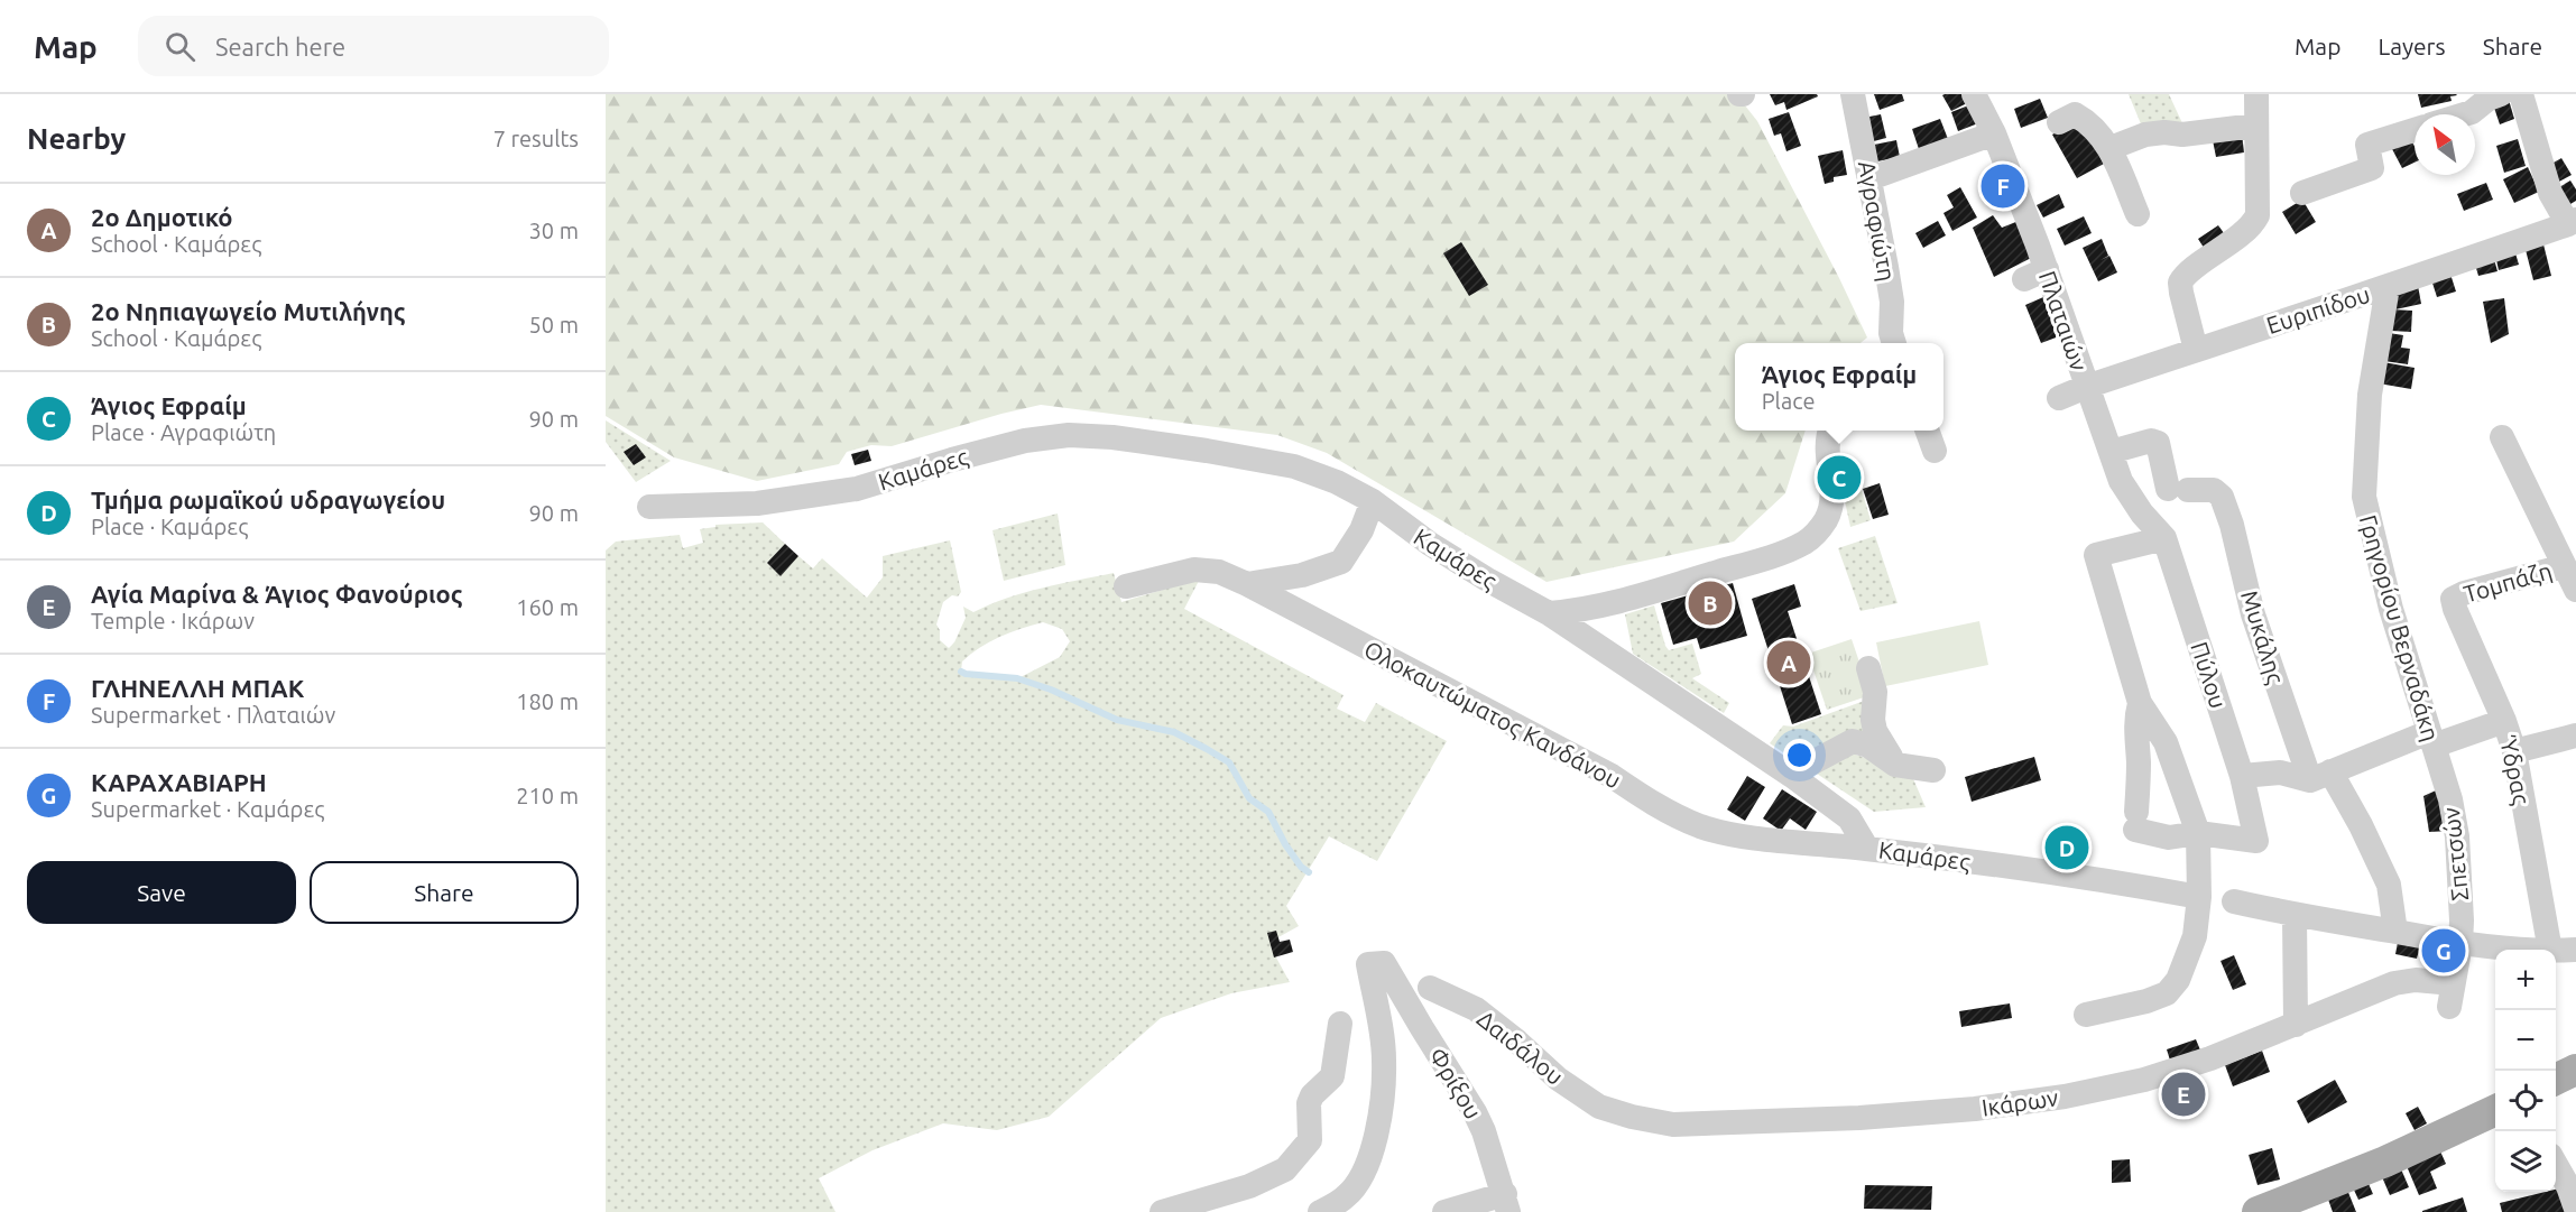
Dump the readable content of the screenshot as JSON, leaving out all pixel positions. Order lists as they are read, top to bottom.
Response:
{
  "streets": {
    "street": [
      "Αγραφιώτη",
      "Ευριπίδου",
      "Πλαταιών",
      "Καμάρες",
      "Τομπάζη",
      "Γρηγορίου Βερναδάκη",
      "Μυκάλης",
      "Πύλου",
      "Ολοκαυτώματος Κανδάνου",
      "Ύδρας",
      "Σπετσών",
      "Δαιδάλου",
      "Φρίξου",
      "Ικάρων"
    ]
  },
  "crossings": [
    ["Ευριπίδου", "Πλαταιών"],
    ["Ευριπίδου", "Γρηγορίου Βερναδάκη"],
    ["Πλαταιών", "Μυκάλης"],
    ["Πλαταιών", "Πύλου"],
    ["Καμάρες", "Ολοκαυτώματος Κανδάνου"],
    ["Τομπάζη", "Ύδρας"],
    ["Γρηγορίου Βερναδάκη", "Σπετσών"],
    ["Σπετσών", "Ικάρων"],
    ["Δαιδάλου", "Ικάρων"]
  ],
  "north": "top left",
  "page": {
    "header": "Map",
    "search": "Search here",
    "nav": ["Map", "Layers", "Share"],
    "heading": ["Nearby", "7 results"],
    "pins": [
      "F",
      "C",
      "B",
      "A",
      "D",
      "G",
      "E"
    ],
    "list": [
      {
        "mark": "A",
        "name": "2ο Δημοτικό",
        "note": "School · Καμάρες",
        "value": "30 m"
      },
      {
        "mark": "B",
        "name": "2ο Νηπιαγωγείο Μυτιλήνης",
        "note": "School · Καμάρες",
        "value": "50 m"
      },
      {
        "mark": "C",
        "name": "Άγιος Εφραίμ",
        "note": "Place · Αγραφιώτη",
        "value": "90 m"
      },
      {
        "mark": "D",
        "name": "Τμήμα ρωμαϊκού υδραγωγείου",
        "note": "Place · Καμάρες",
        "value": "90 m"
      },
      {
        "mark": "E",
        "name": "Αγία Μαρίνα & Άγιος Φανούριος",
        "note": "Temple · Ικάρων",
        "value": "160 m"
      },
      {
        "mark": "F",
        "name": "ΓΛΗΝΕΛΛΗ ΜΠΑΚ",
        "note": "Supermarket · Πλαταιών",
        "value": "180 m"
      },
      {
        "mark": "G",
        "name": "ΚΑΡΑΧΑΒΙΑΡΗ",
        "note": "Supermarket · Καμάρες",
        "value": "210 m"
      }
    ],
    "popup": ["Άγιος Εφραίμ", "Place"],
    "buttons": ["Save", "Share"],
    "map_buttons": ["+", "−"]
  }
}
